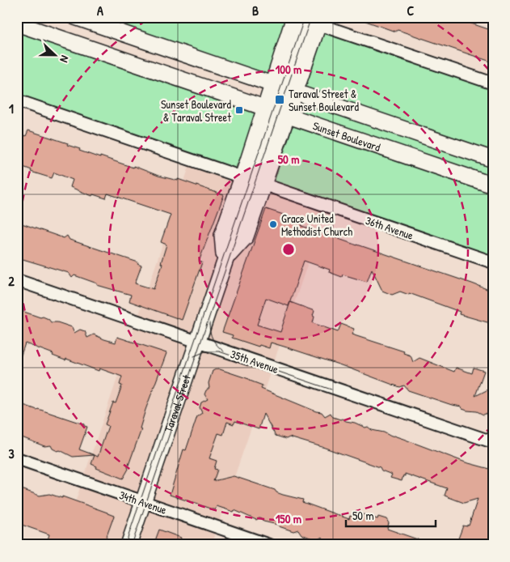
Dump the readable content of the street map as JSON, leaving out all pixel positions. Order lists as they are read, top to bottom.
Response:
{
  "streets": {
    "street": [
      "Sunset Boulevard",
      "36th Avenue",
      "35th Avenue",
      "Taraval Street",
      "34th Avenue"
    ]
  },
  "crossings": [
    ["Sunset Boulevard", "Taraval Street"],
    ["36th Avenue", "Taraval Street"],
    ["35th Avenue", "Taraval Street"],
    ["Taraval Street", "34th Avenue"]
  ],
  "places": {
    "transit": ["Taraval Street & Sunset Boulevard", "Sunset Boulevard & Taraval Street"],
    "other": ["Grace United Methodist Church"]
  },
  "scale_bar": "50 m",
  "north": "right",
  "grid": {
    "columns": ["A", "B", "C"],
    "rows": ["1", "2", "3"]
  },
  "rings": ["100 m", "50 m", "150 m"]
}
